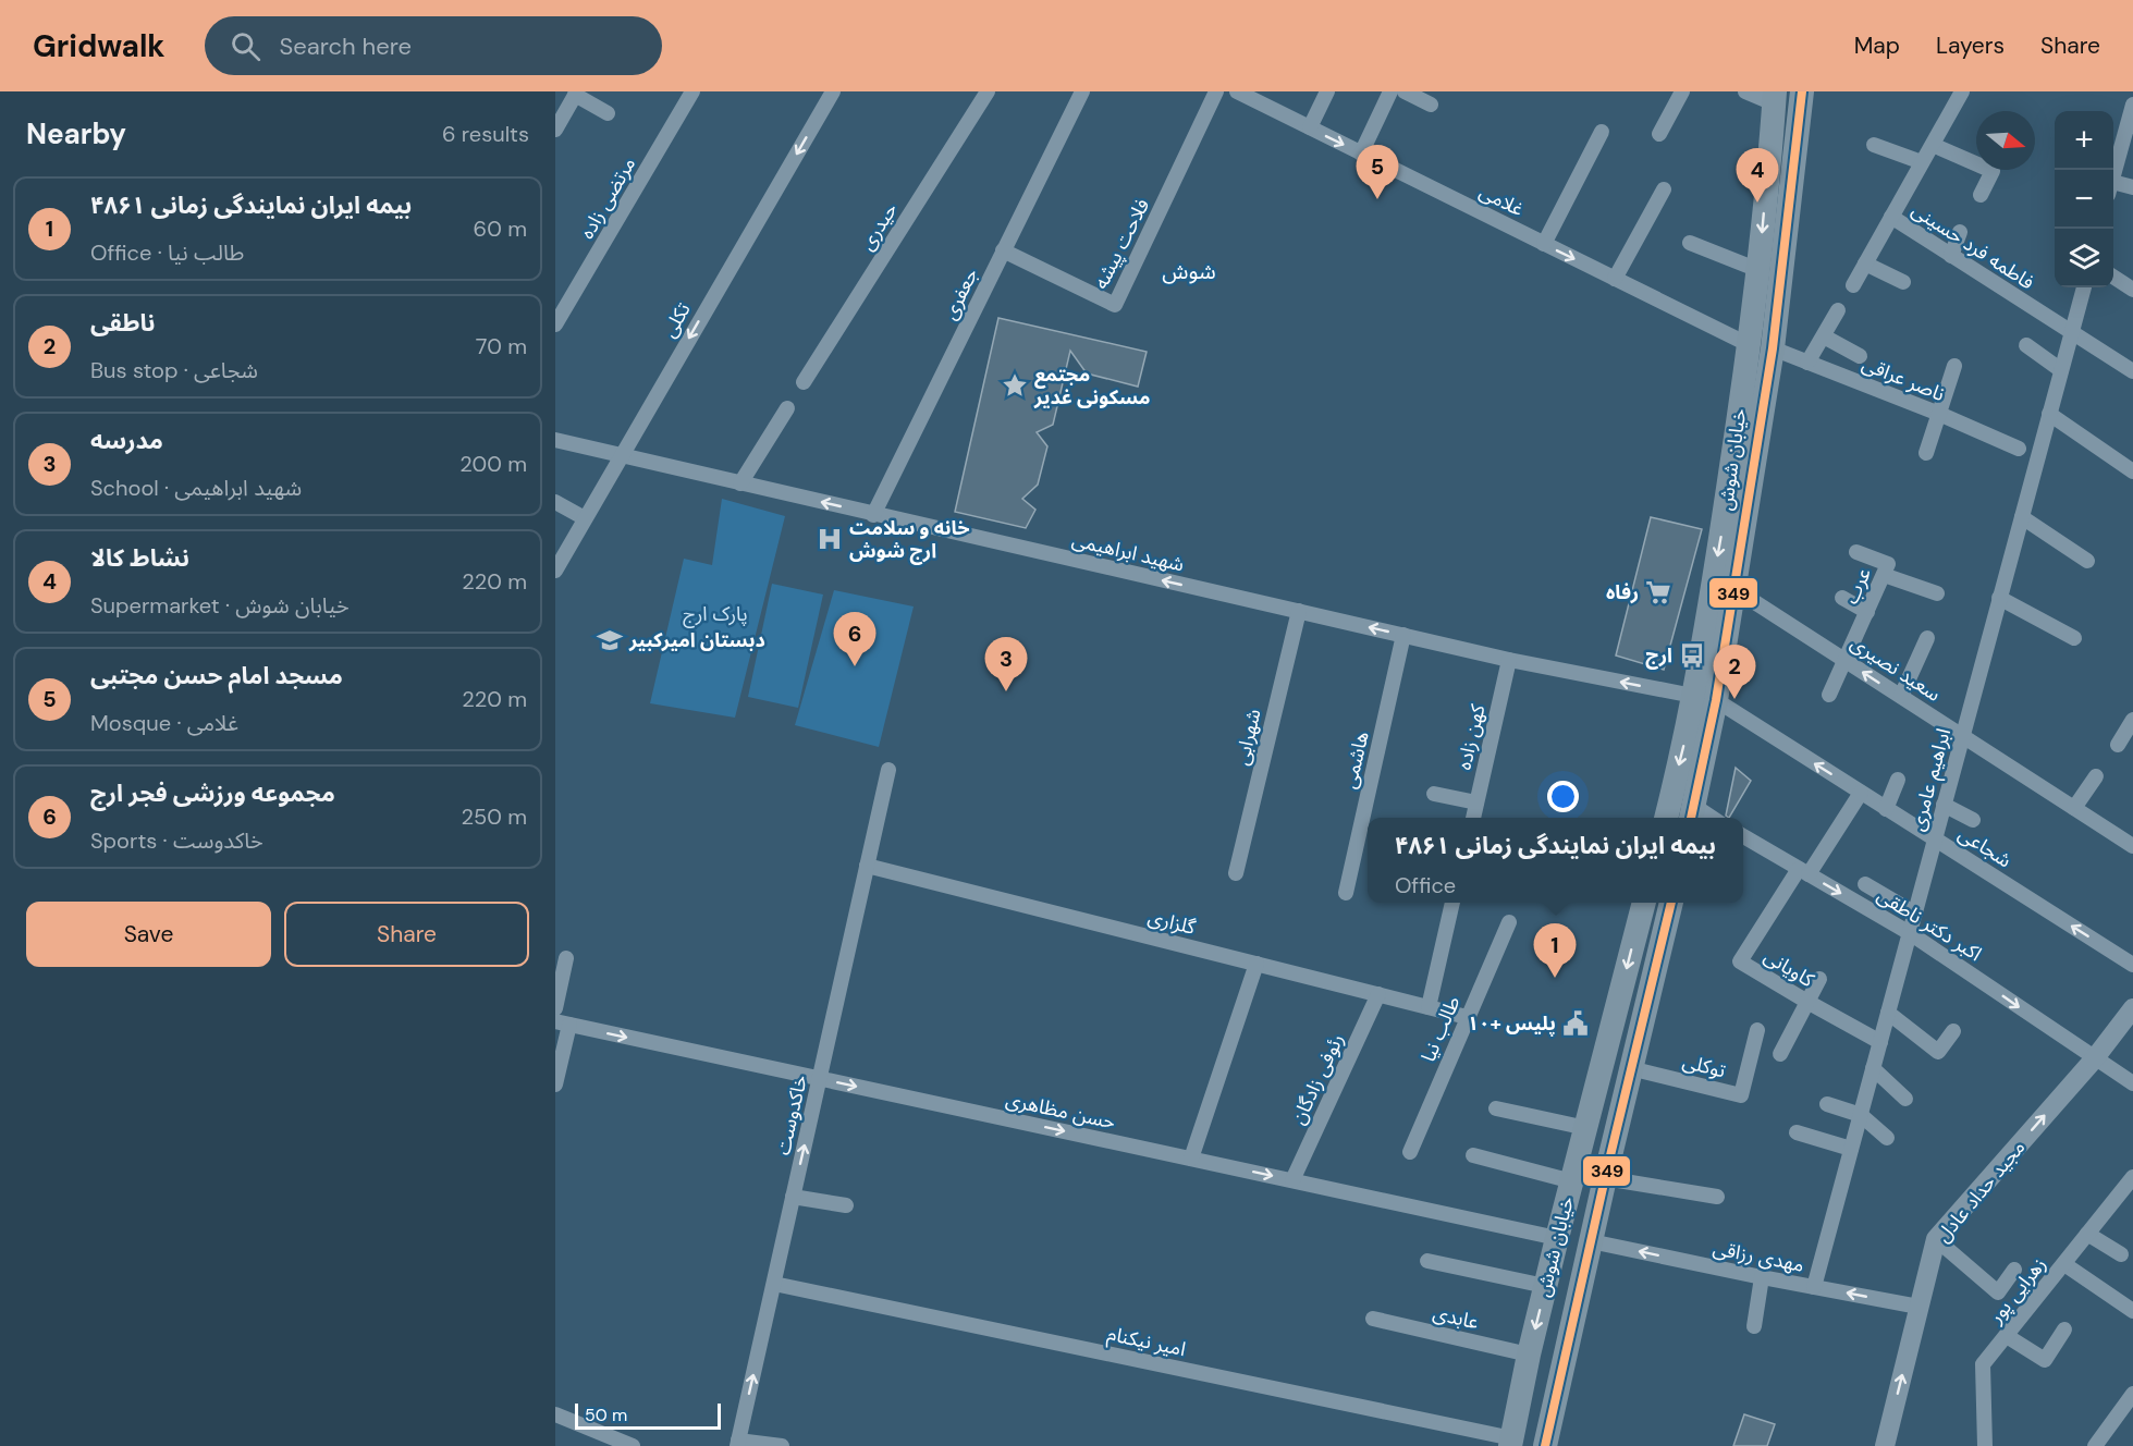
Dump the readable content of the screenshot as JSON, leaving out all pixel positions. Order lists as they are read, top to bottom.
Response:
{
  "streets": {
    "main road": ["خیابان شوش"],
    "street": [
      "مرتضی زاده",
      "غلامی",
      "حیدری",
      "فلاحت پیشه",
      "فاطمه فرد حسینی",
      "جعفری",
      "تکلی",
      "ناصر عراقی",
      "شهید ابراهیمی",
      "عرب",
      "سعید نصیری",
      "شهرابی",
      "کهن زاده",
      "هاشمی",
      "ابراهیم عامری",
      "شجاعی",
      "گلزاری",
      "اکبر دکتر ناطقی",
      "کاویانی",
      "طالب نیا",
      "توکلی",
      "رئوفی زادگان",
      "حسن مظاهری",
      "خاکدوست",
      "مجید حداد عادل",
      "مهدی رزاقی",
      "زهرایی پور",
      "عابدی",
      "امیر نیکنام"
    ]
  },
  "crossings": [
    ["غلامی", "ناصر عراقی"],
    ["غلامی", "خیابان شوش"],
    ["فلاحت پیشه", "جعفری"],
    ["فاطمه فرد حسینی", "ابراهیم عامری"],
    ["جعفری", "شهید ابراهیمی"],
    ["تکلی", "شهید ابراهیمی"],
    ["ناصر عراقی", "خیابان شوش"],
    ["خیابان شوش", "شهید ابراهیمی"],
    ["خیابان شوش", "سعید نصیری"],
    ["خیابان شوش", "شجاعی"],
    ["خیابان شوش", "توکلی"],
    ["خیابان شوش", "حسن مظاهری"],
    ["خیابان شوش", "مهدی رزاقی"],
    ["خیابان شوش", "عابدی"],
    ["خیابان شوش", "امیر نیکنام"],
    ["شهید ابراهیمی", "شهرابی"],
    ["شهید ابراهیمی", "کهن زاده"],
    ["شهید ابراهیمی", "هاشمی"],
    ["شهید ابراهیمی", "شجاعی"],
    ["عرب", "سعید نصیری"],
    ["سعید نصیری", "ابراهیم عامری"],
    ["ابراهیم عامری", "شجاعی"],
    ["ابراهیم عامری", "اکبر دکتر ناطقی"],
    ["ابراهیم عامری", "کاویانی"],
    ["ابراهیم عامری", "مهدی رزاقی"],
    ["گلزاری", "طالب نیا"],
    ["گلزاری", "رئوفی زادگان"],
    ["گلزاری", "خاکدوست"],
    ["اکبر دکتر ناطقی", "کاویانی"],
    ["اکبر دکتر ناطقی", "مجید حداد عادل"],
    ["رئوفی زادگان", "حسن مظاهری"],
    ["حسن مظاهری", "خاکدوست"],
    ["خاکدوست", "امیر نیکنام"],
    ["مجید حداد عادل", "مهدی رزاقی"]
  ],
  "one_way": [
    "تکلی",
    "شهید ابراهیمی",
    "شجاعی",
    "اکبر دکتر ناطقی",
    "حسن مظاهری",
    "خاکدوست",
    "مجید حداد عادل"
  ],
  "districts": ["شوش"],
  "parks": ["پارک ارج"],
  "places": {
    "place": ["مجتمع مسکونی غدیر"],
    "hospital": ["خانه و سلامت ارج شوش"],
    "supermarket": ["رفاه"],
    "school or university": ["دبستان امیرکبیر"],
    "bus stop": ["ارج"],
    "public building": ["پلیس +۱۰"]
  },
  "lines": ["transit line 349"],
  "scale_bar": "50 m",
  "north": "right",
  "page": {
    "header": "Gridwalk",
    "search": "Search here",
    "nav": ["Map", "Layers", "Share"],
    "heading": ["Nearby", "6 results"],
    "map_buttons": ["+", "−"],
    "pins": [
      "5",
      "4",
      "6",
      "3",
      "2",
      "1"
    ],
    "list": [
      {
        "mark": "1",
        "name": "بیمه ایران نمایندگی زمانی ۴۸۶۱",
        "note": "Office · طالب نیا",
        "value": "60 m"
      },
      {
        "mark": "2",
        "name": "ناطقی",
        "note": "Bus stop · شجاعی",
        "value": "70 m"
      },
      {
        "mark": "3",
        "name": "مدرسه",
        "note": "School · شهید ابراهیمی",
        "value": "200 m"
      },
      {
        "mark": "4",
        "name": "نشاط کالا",
        "note": "Supermarket · خیابان شوش",
        "value": "220 m"
      },
      {
        "mark": "5",
        "name": "مسجد امام حسن مجتبی",
        "note": "Mosque · غلامی",
        "value": "220 m"
      },
      {
        "mark": "6",
        "name": "مجموعه ورزشی فجر ارج",
        "note": "Sports · خاکدوست",
        "value": "250 m"
      }
    ],
    "popup": ["بیمه ایران نمایندگی زمانی ۴۸۶۱", "Office"],
    "buttons": ["Save", "Share"],
    "scale": "50 m"
  }
}
